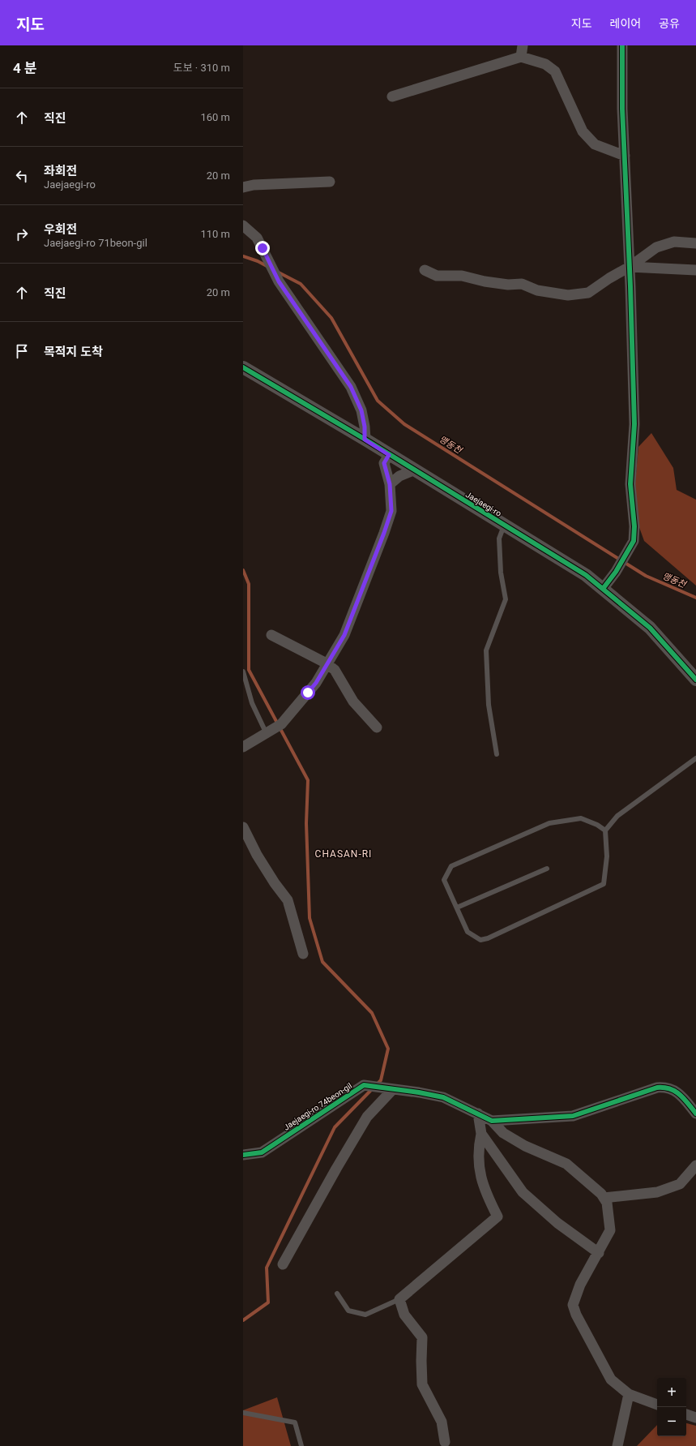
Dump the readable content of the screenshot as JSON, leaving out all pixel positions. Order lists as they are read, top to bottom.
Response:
{
  "streets": {
    "street": ["Jaejaegi-ro", "Jaejaegi-ro 74beon-gil"]
  },
  "districts": ["CHASAN-RI"],
  "water": ["맹동천"],
  "page": {
    "header": "지도",
    "nav": ["지도", "레이어", "공유"],
    "heading": ["4 분", "도보 · 310 m"],
    "list": [
      ["직진", "160 m"],
      ["좌회전", "Jaejaegi-ro", "20 m"],
      ["우회전", "Jaejaegi-ro 71beon-gil", "110 m"],
      ["직진", "20 m"],
      "목적지 도착"
    ],
    "map_buttons": ["+", "−"]
  }
}
